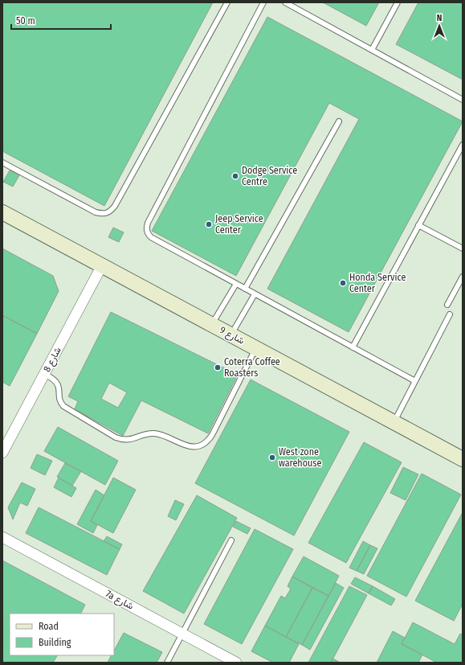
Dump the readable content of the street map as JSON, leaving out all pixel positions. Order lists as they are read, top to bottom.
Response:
{
  "streets": {
    "street": ["شارع 9", "شارع 8", "7a شارع"]
  },
  "crossings": [
    ["شارع 9", "شارع 8"]
  ],
  "places": [
    "Dodge Service Centre",
    "Jeep Service Center",
    "Honda Service Center",
    "Coterra Coffee Roasters",
    "West zone warehouse"
  ],
  "legend": ["Road", "Building"],
  "scale_bar": "50 m",
  "north": "top"
}
